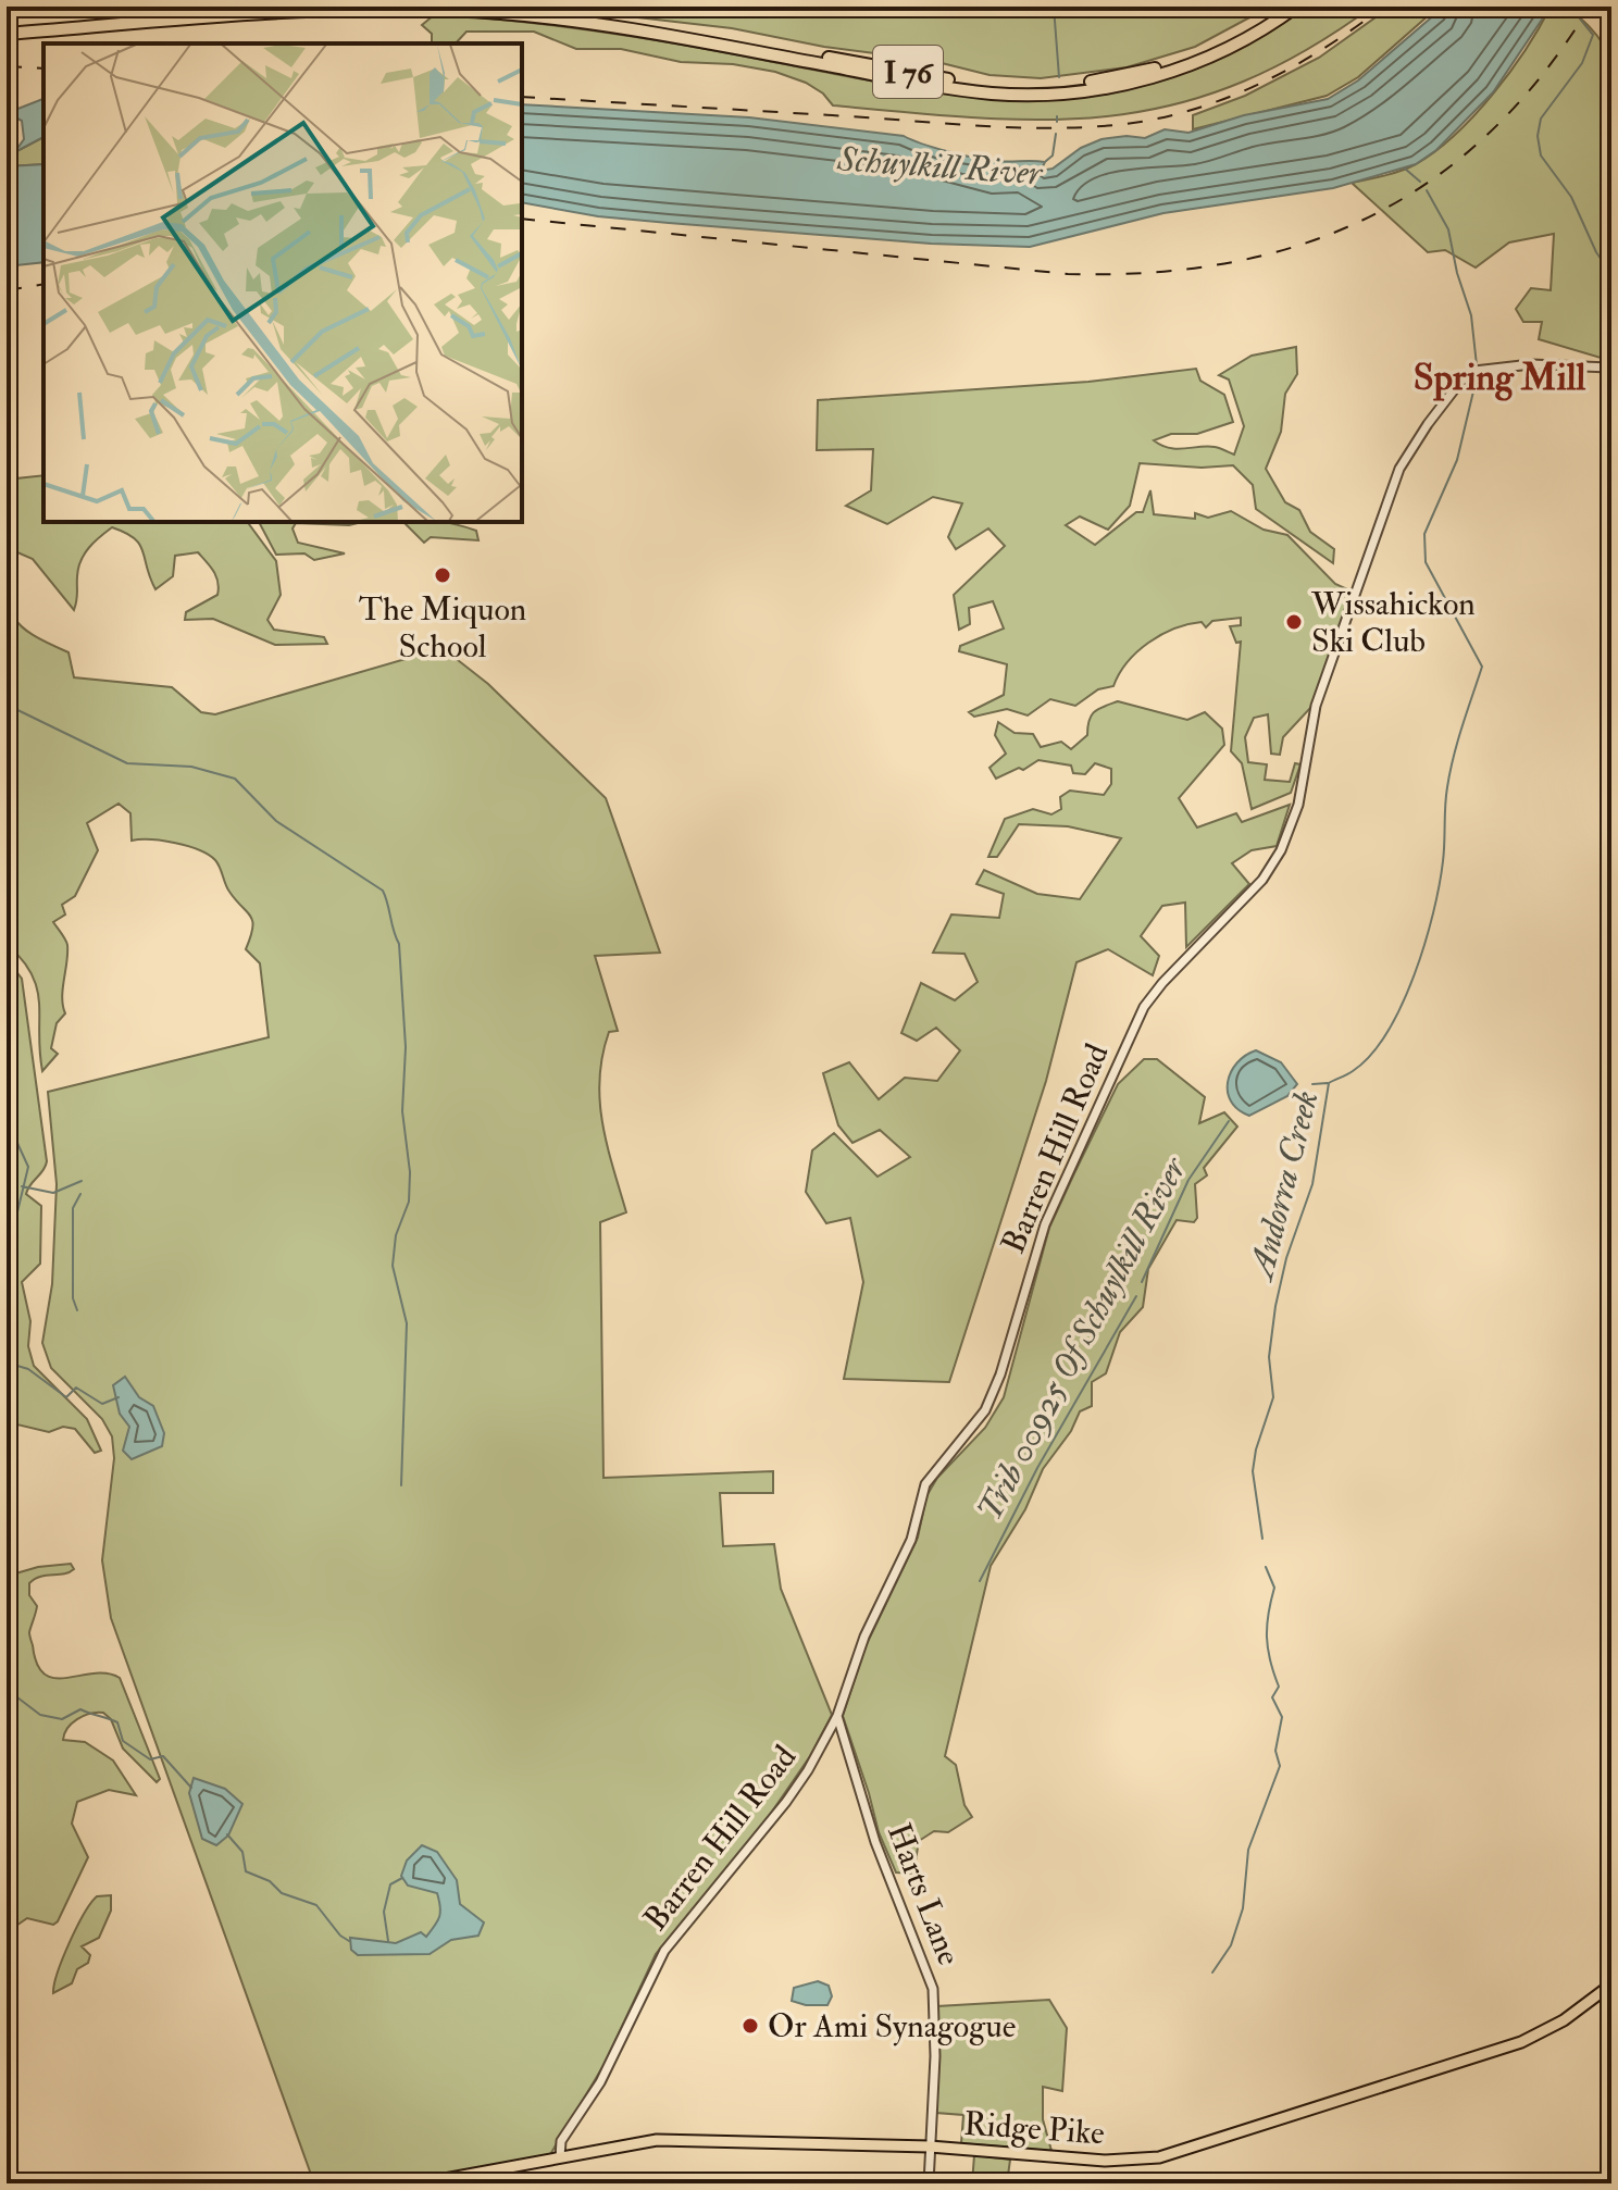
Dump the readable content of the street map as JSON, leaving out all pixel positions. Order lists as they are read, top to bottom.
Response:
{
  "streets": {
    "highway": ["I 76"],
    "main road": ["Ridge Pike"],
    "street": ["Barren Hill Road", "Harts Lane"]
  },
  "crossings": [
    ["Barren Hill Road", "Harts Lane"],
    ["Barren Hill Road", "Ridge Pike"],
    ["Harts Lane", "Ridge Pike"]
  ],
  "districts": ["Spring Mill"],
  "water": ["Schuylkill River", "Andorra Creek", "Trib 00925 Of Schuylkill River"],
  "places": ["The Miquon School", "Wissahickon Ski Club", "Or Ami Synagogue"]
}
